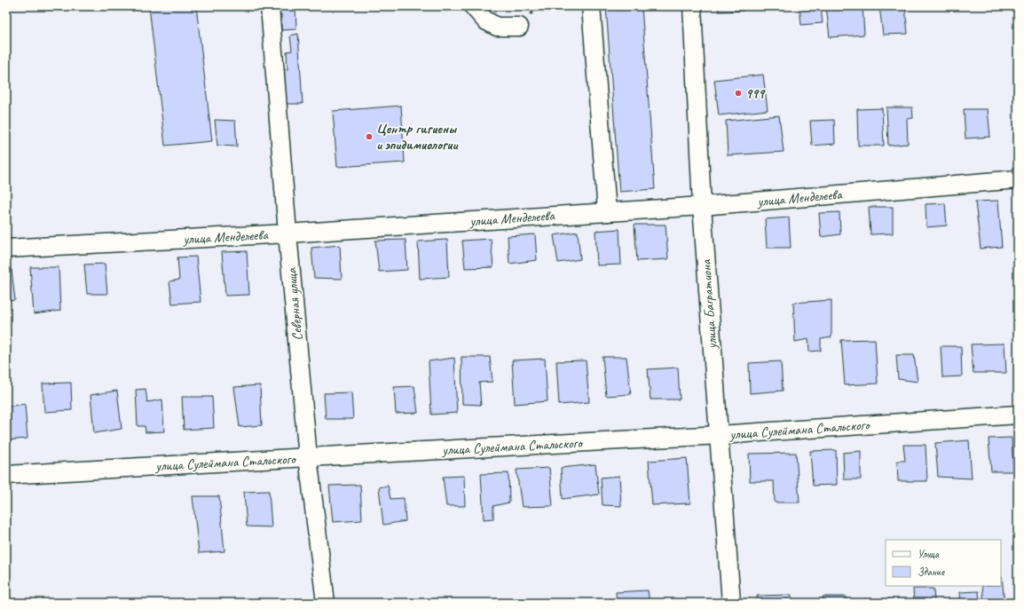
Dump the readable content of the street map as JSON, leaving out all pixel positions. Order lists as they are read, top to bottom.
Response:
{
  "streets": {
    "street": [
      "улица Менделеева",
      "Северная улица",
      "улица Багратиона",
      "улица Сулеймана Стальского"
    ]
  },
  "crossings": [
    ["улица Менделеева", "Северная улица"],
    ["улица Менделеева", "улица Багратиона"],
    ["Северная улица", "улица Сулеймана Стальского"],
    ["улица Багратиона", "улица Сулеймана Стальского"]
  ],
  "places": ["999", "Центр гигиены и эпидимиологии"],
  "legend": ["Улица", "Здание"]
}
